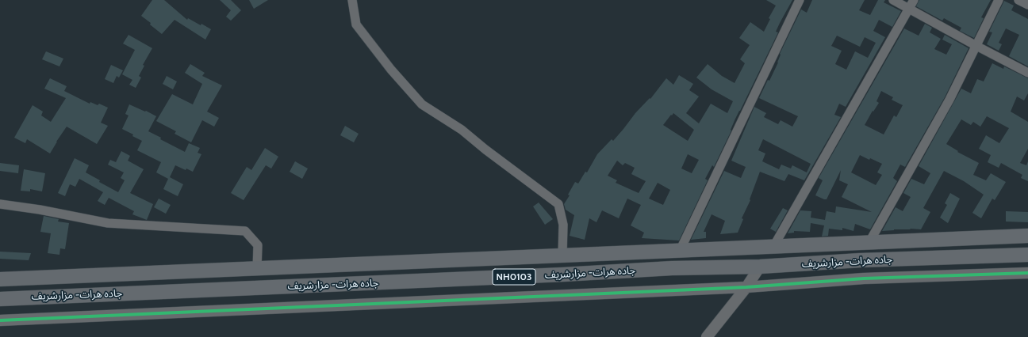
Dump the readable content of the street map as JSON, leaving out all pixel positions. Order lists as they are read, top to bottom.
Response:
{
  "streets": {
    "highway": ["جاده هرات- مزارشریف", "NH0103"]
  }
}
